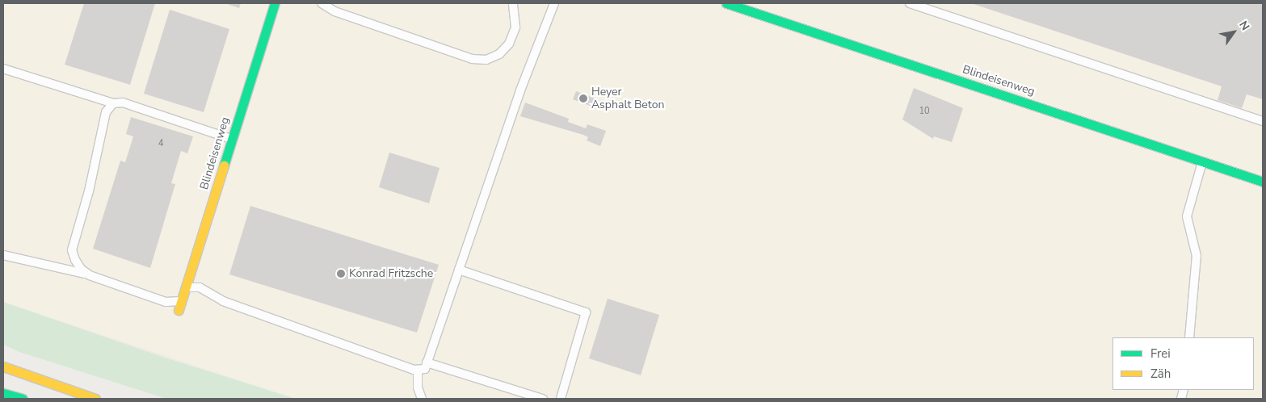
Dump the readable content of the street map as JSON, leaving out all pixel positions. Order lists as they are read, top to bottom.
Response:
{
  "streets": {
    "main road": ["Blindeisenweg"]
  },
  "places": ["Heyer Asphalt Beton", "Konrad Fritzsche"],
  "house_numbers": ["10", "4"],
  "legend": ["Frei", "Zäh"],
  "north": "top right"
}
